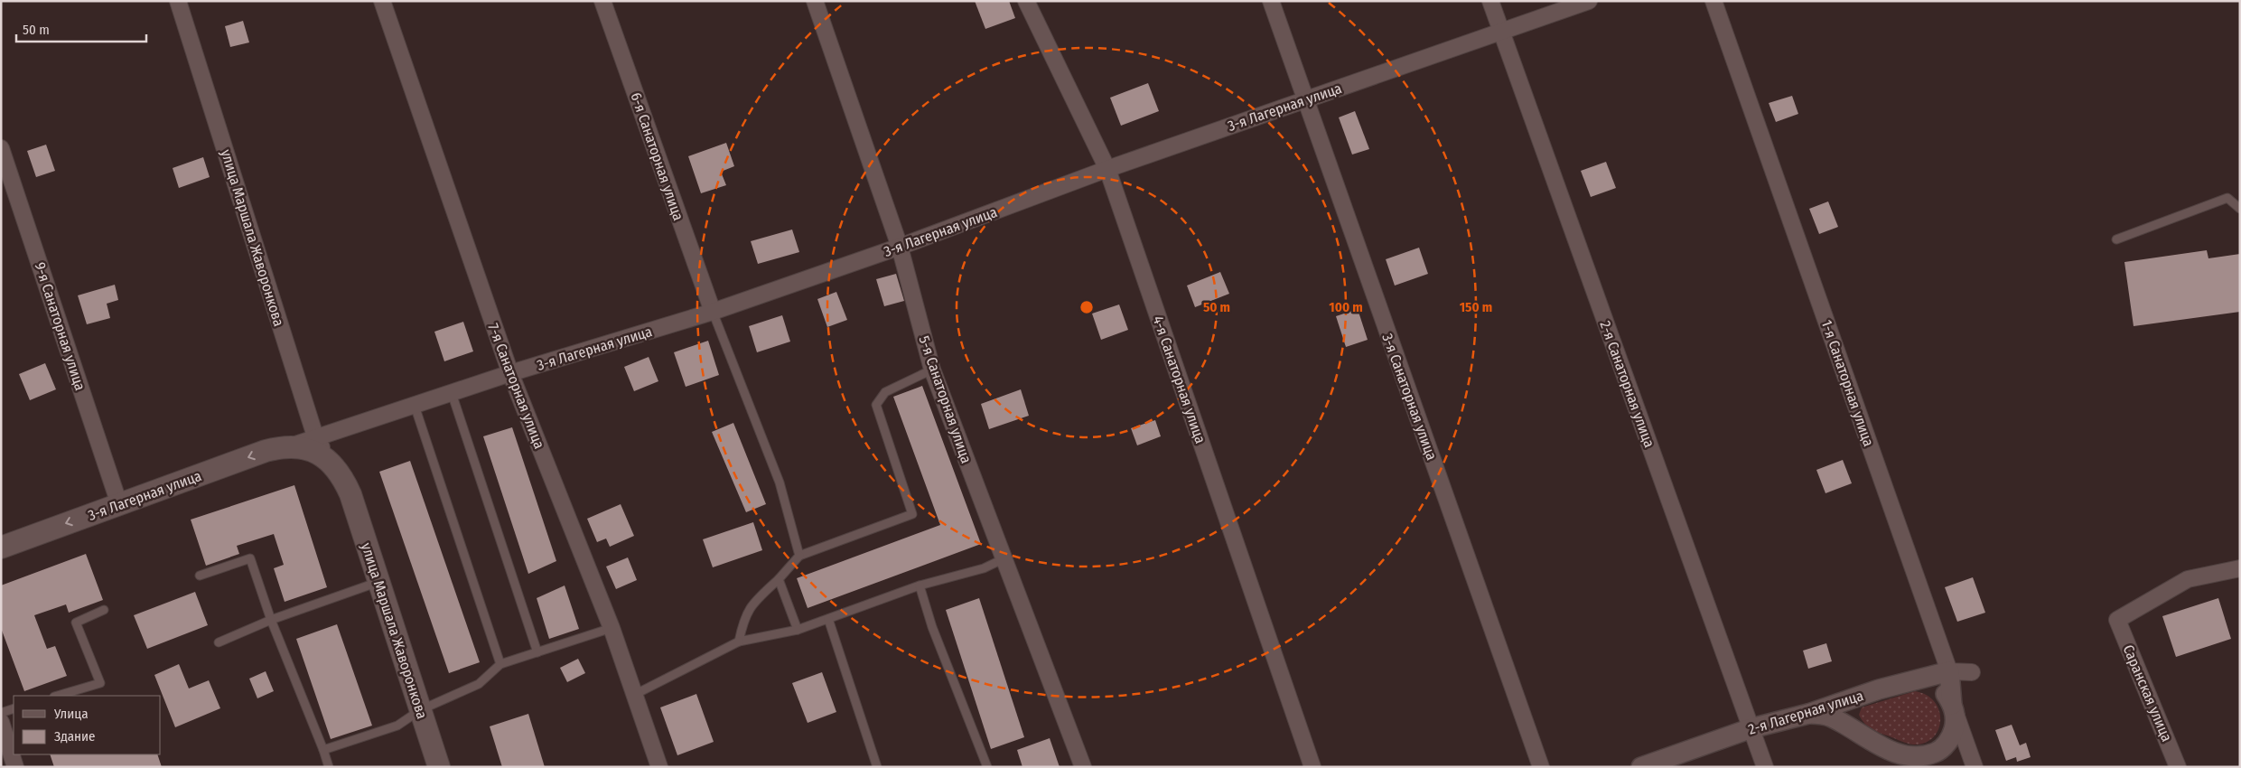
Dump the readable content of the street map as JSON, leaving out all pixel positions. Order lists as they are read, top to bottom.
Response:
{
  "streets": {
    "main road": ["3-я Лагерная улица", "улица Маршала Жаворонкова"],
    "street": [
      "6-я Санаторная улица",
      "9-я Санаторная улица",
      "4-я Санаторная улица",
      "1-я Санаторная улица",
      "2-я Санаторная улица",
      "7-я Санаторная улица",
      "3-я Санаторная улица",
      "5-я Санаторная улица",
      "Саранская улица",
      "2-я Лагерная улица"
    ]
  },
  "crossings": [
    ["3-я Лагерная улица", "6-я Санаторная улица"],
    ["3-я Лагерная улица", "улица Маршала Жаворонкова"],
    ["3-я Лагерная улица", "9-я Санаторная улица"],
    ["3-я Лагерная улица", "4-я Санаторная улица"],
    ["3-я Лагерная улица", "2-я Санаторная улица"],
    ["3-я Лагерная улица", "7-я Санаторная улица"],
    ["3-я Лагерная улица", "3-я Санаторная улица"],
    ["3-я Лагерная улица", "5-я Санаторная улица"],
    ["1-я Санаторная улица", "2-я Лагерная улица"],
    ["2-я Санаторная улица", "2-я Лагерная улица"]
  ],
  "legend": ["Улица", "Здание"],
  "scale_bar": "50 m",
  "rings": ["50 m", "100 m", "150 m"]
}
